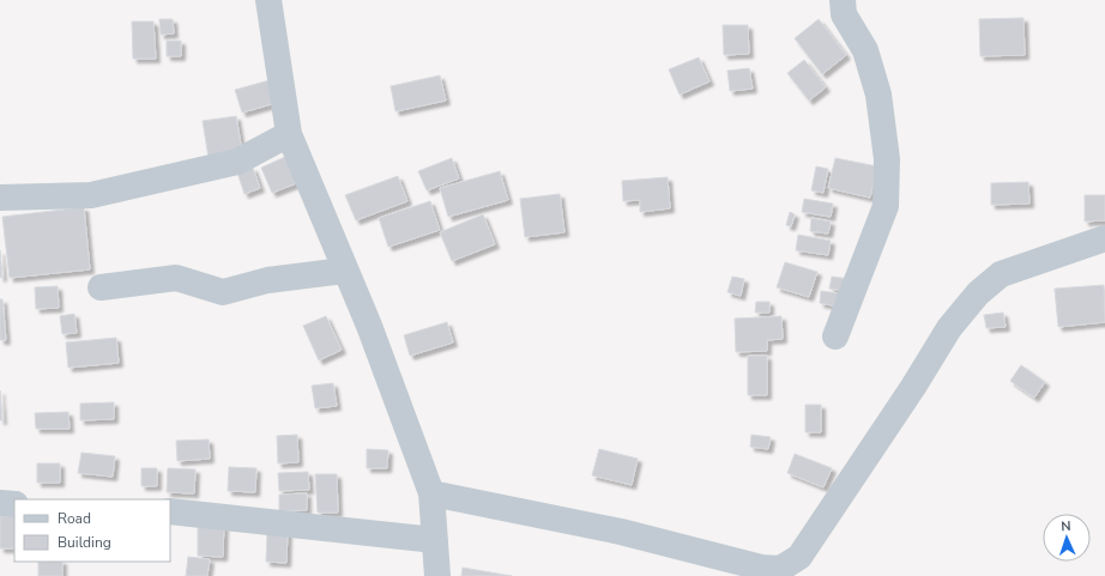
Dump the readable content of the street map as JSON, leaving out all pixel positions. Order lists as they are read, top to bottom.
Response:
{
  "legend": ["Road", "Building"],
  "north": "top"
}
